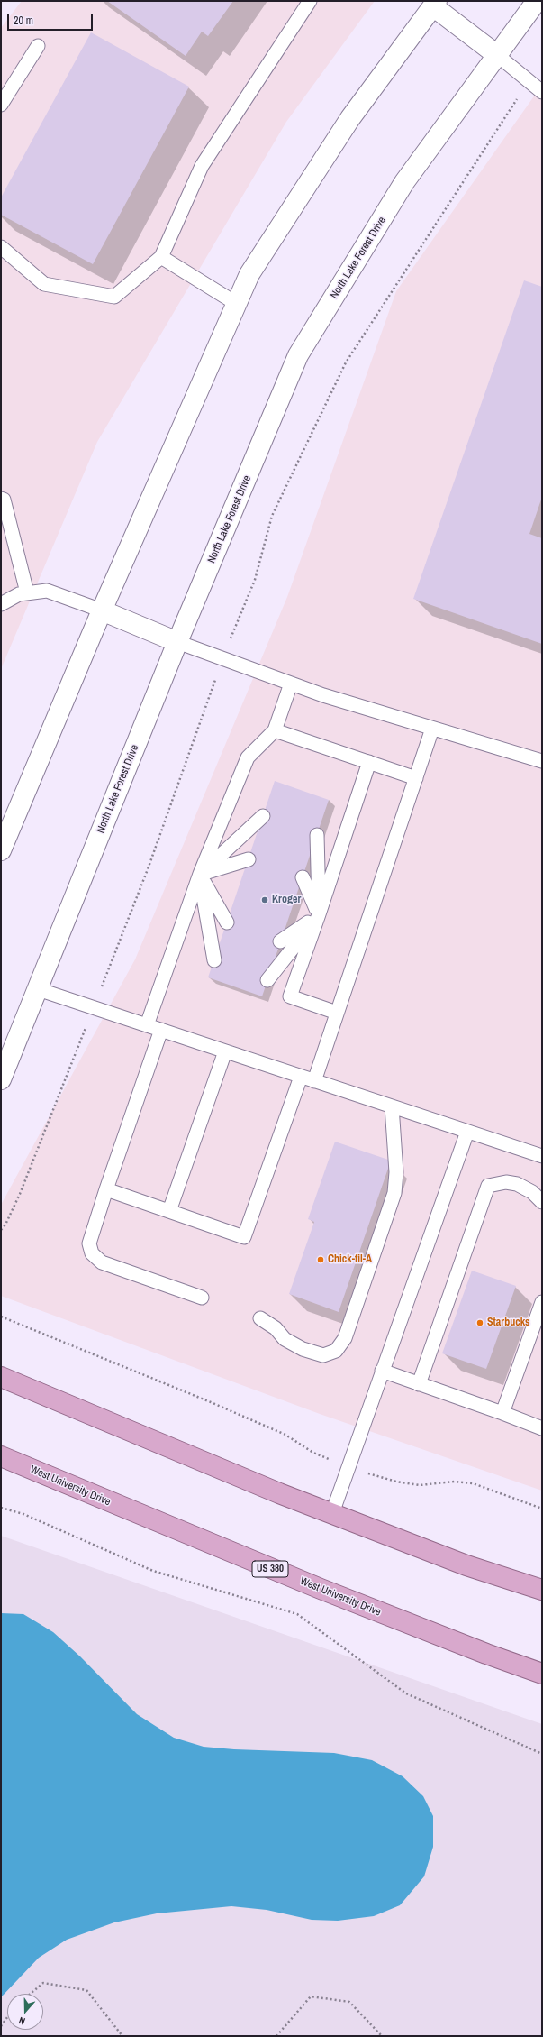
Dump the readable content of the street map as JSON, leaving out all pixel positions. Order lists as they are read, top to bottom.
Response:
{
  "streets": {
    "highway": ["West University Drive", "US 380"],
    "main road": ["North Lake Forest Drive"]
  },
  "places": ["Kroger", "Chick-fil-A", "Starbucks"],
  "scale_bar": "20 m",
  "north": "bottom"
}
